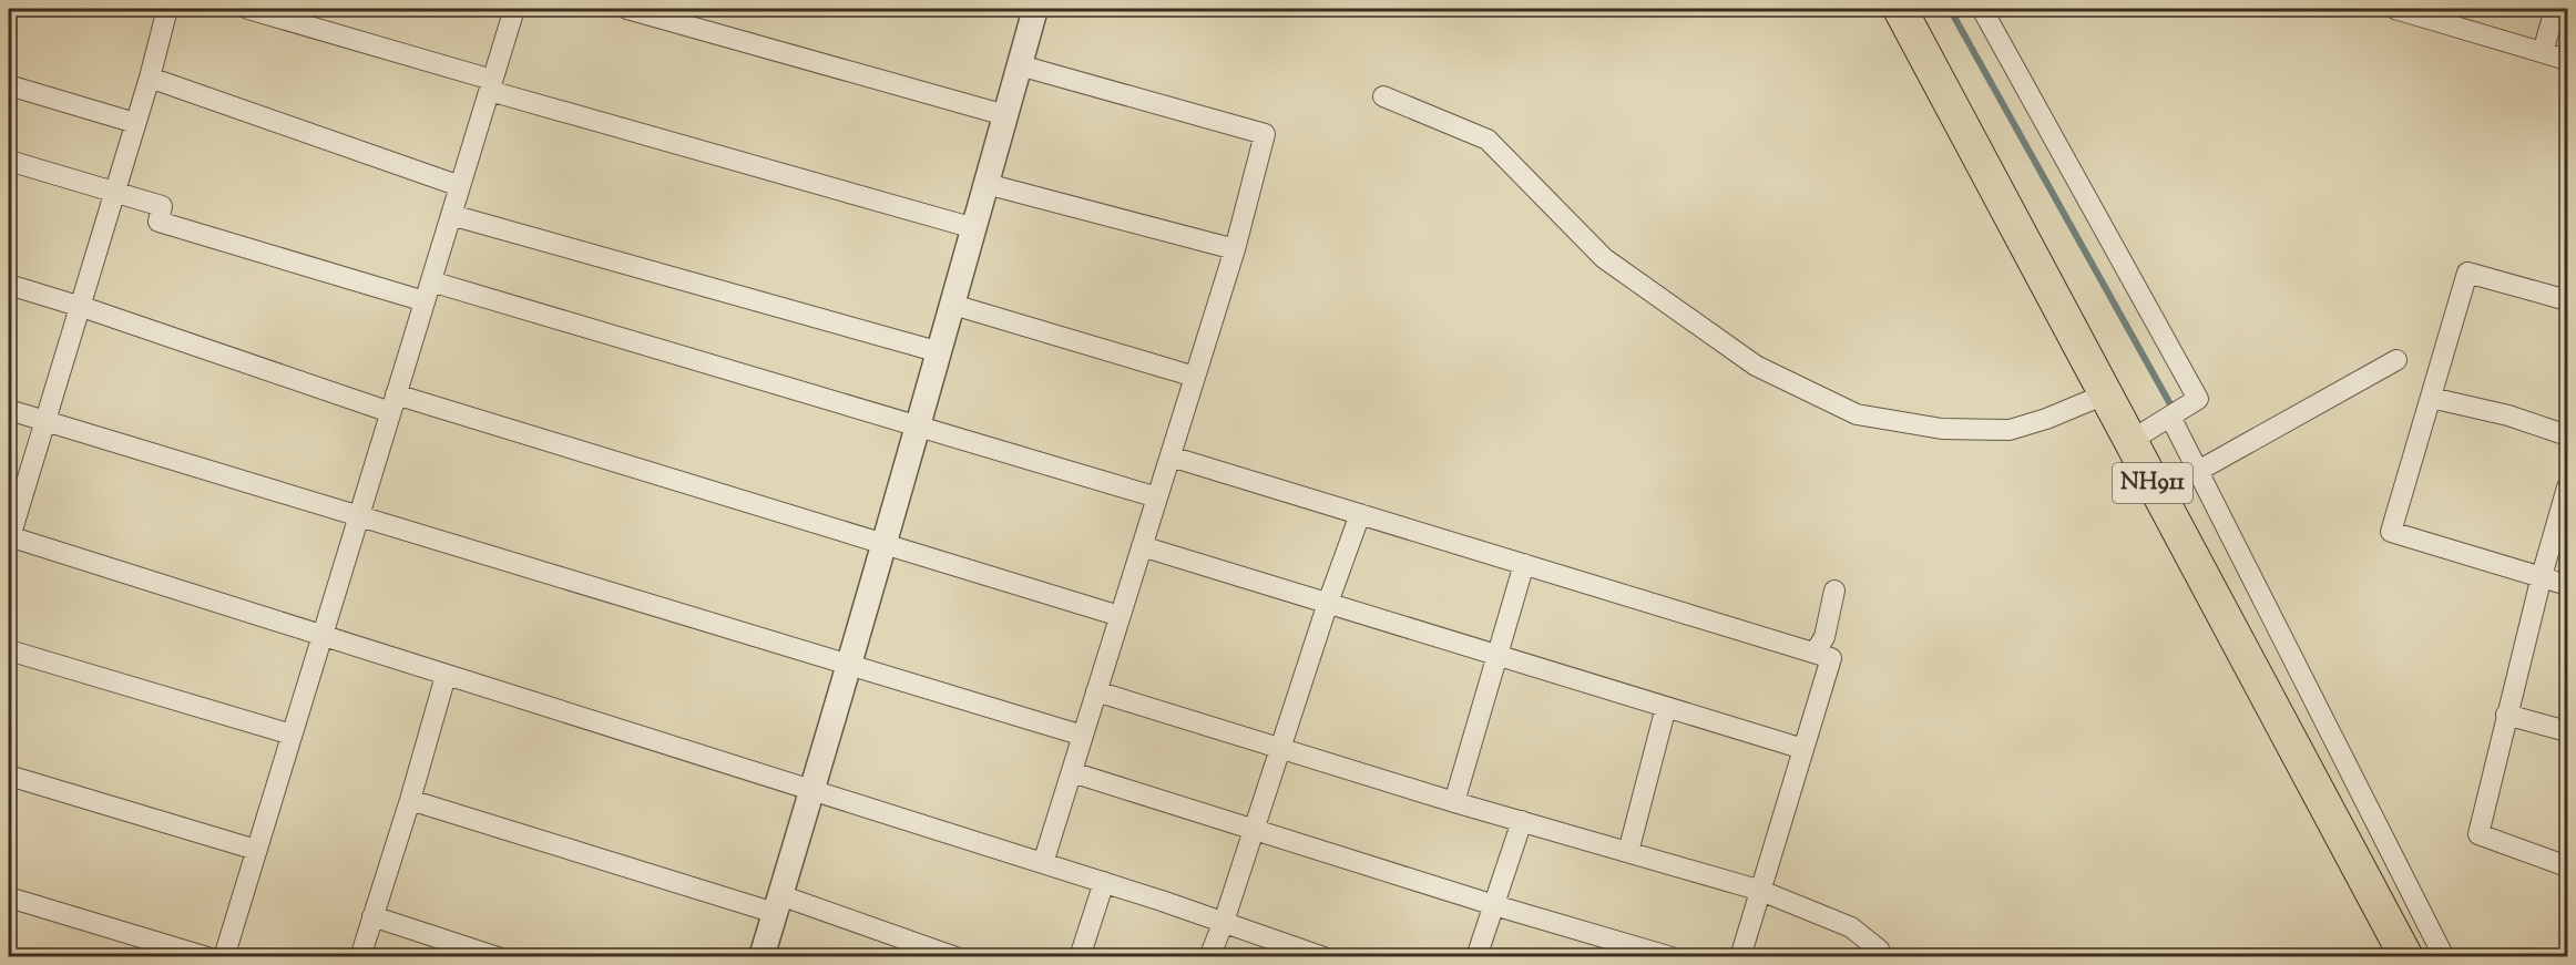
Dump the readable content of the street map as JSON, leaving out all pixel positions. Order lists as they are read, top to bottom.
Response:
{
  "streets": {
    "highway": ["NH911"]
  }
}
